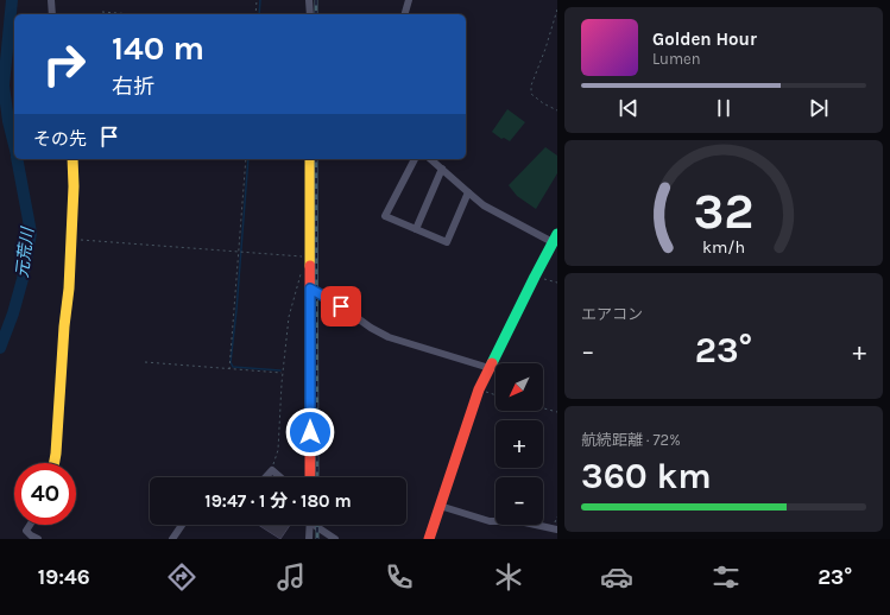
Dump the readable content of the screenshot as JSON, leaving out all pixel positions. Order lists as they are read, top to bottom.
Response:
{
  "water": ["元荒川"],
  "north": "bottom left",
  "page": {
    "turn": ["140 m", "右折"],
    "song": ["Golden Hour", "Lumen"],
    "then": "その先",
    "tile": [
      "エアコン",
      ["航続距離 · 72%", "360 km"]
    ],
    "heat": ["−", "23°", "+"],
    "map_buttons": ["+", "−"],
    "limit": "40",
    "trip": "19:47 · 1 分 · 180 m",
    "tabs": ["19:46", "23°"],
    "gauge": ["32", "km/h"]
  }
}
